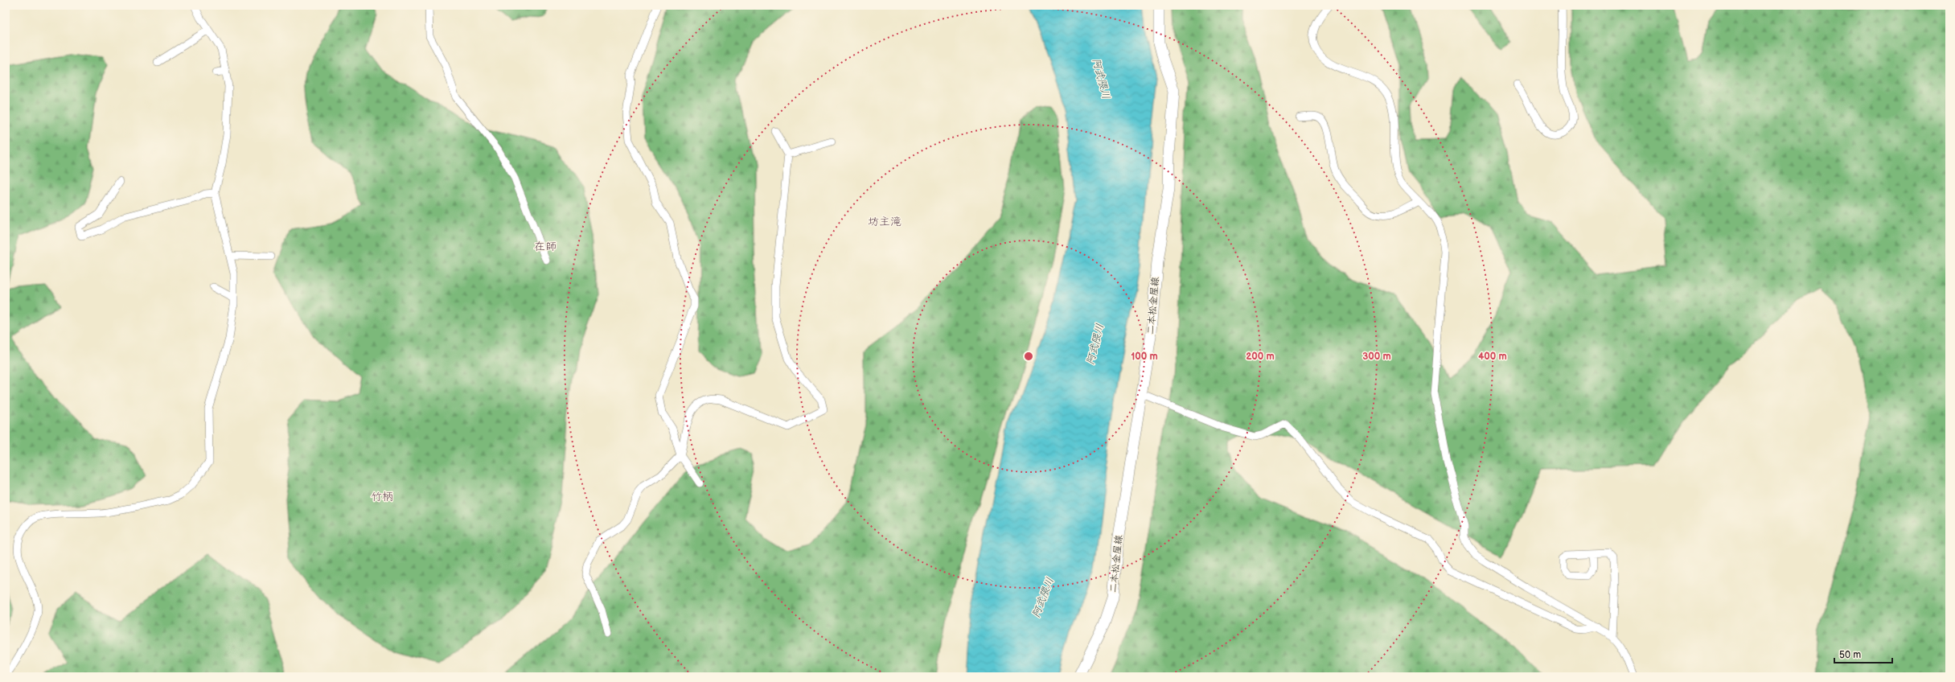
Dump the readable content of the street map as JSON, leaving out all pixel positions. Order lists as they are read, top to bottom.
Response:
{
  "streets": {
    "main road": ["二本松金屋線"]
  },
  "districts": ["坊主滝", "在師", "竹柄"],
  "water": ["阿武隈川"],
  "scale_bar": "50 m",
  "rings": [
    "100 m",
    "200 m",
    "300 m",
    "400 m"
  ]
}
